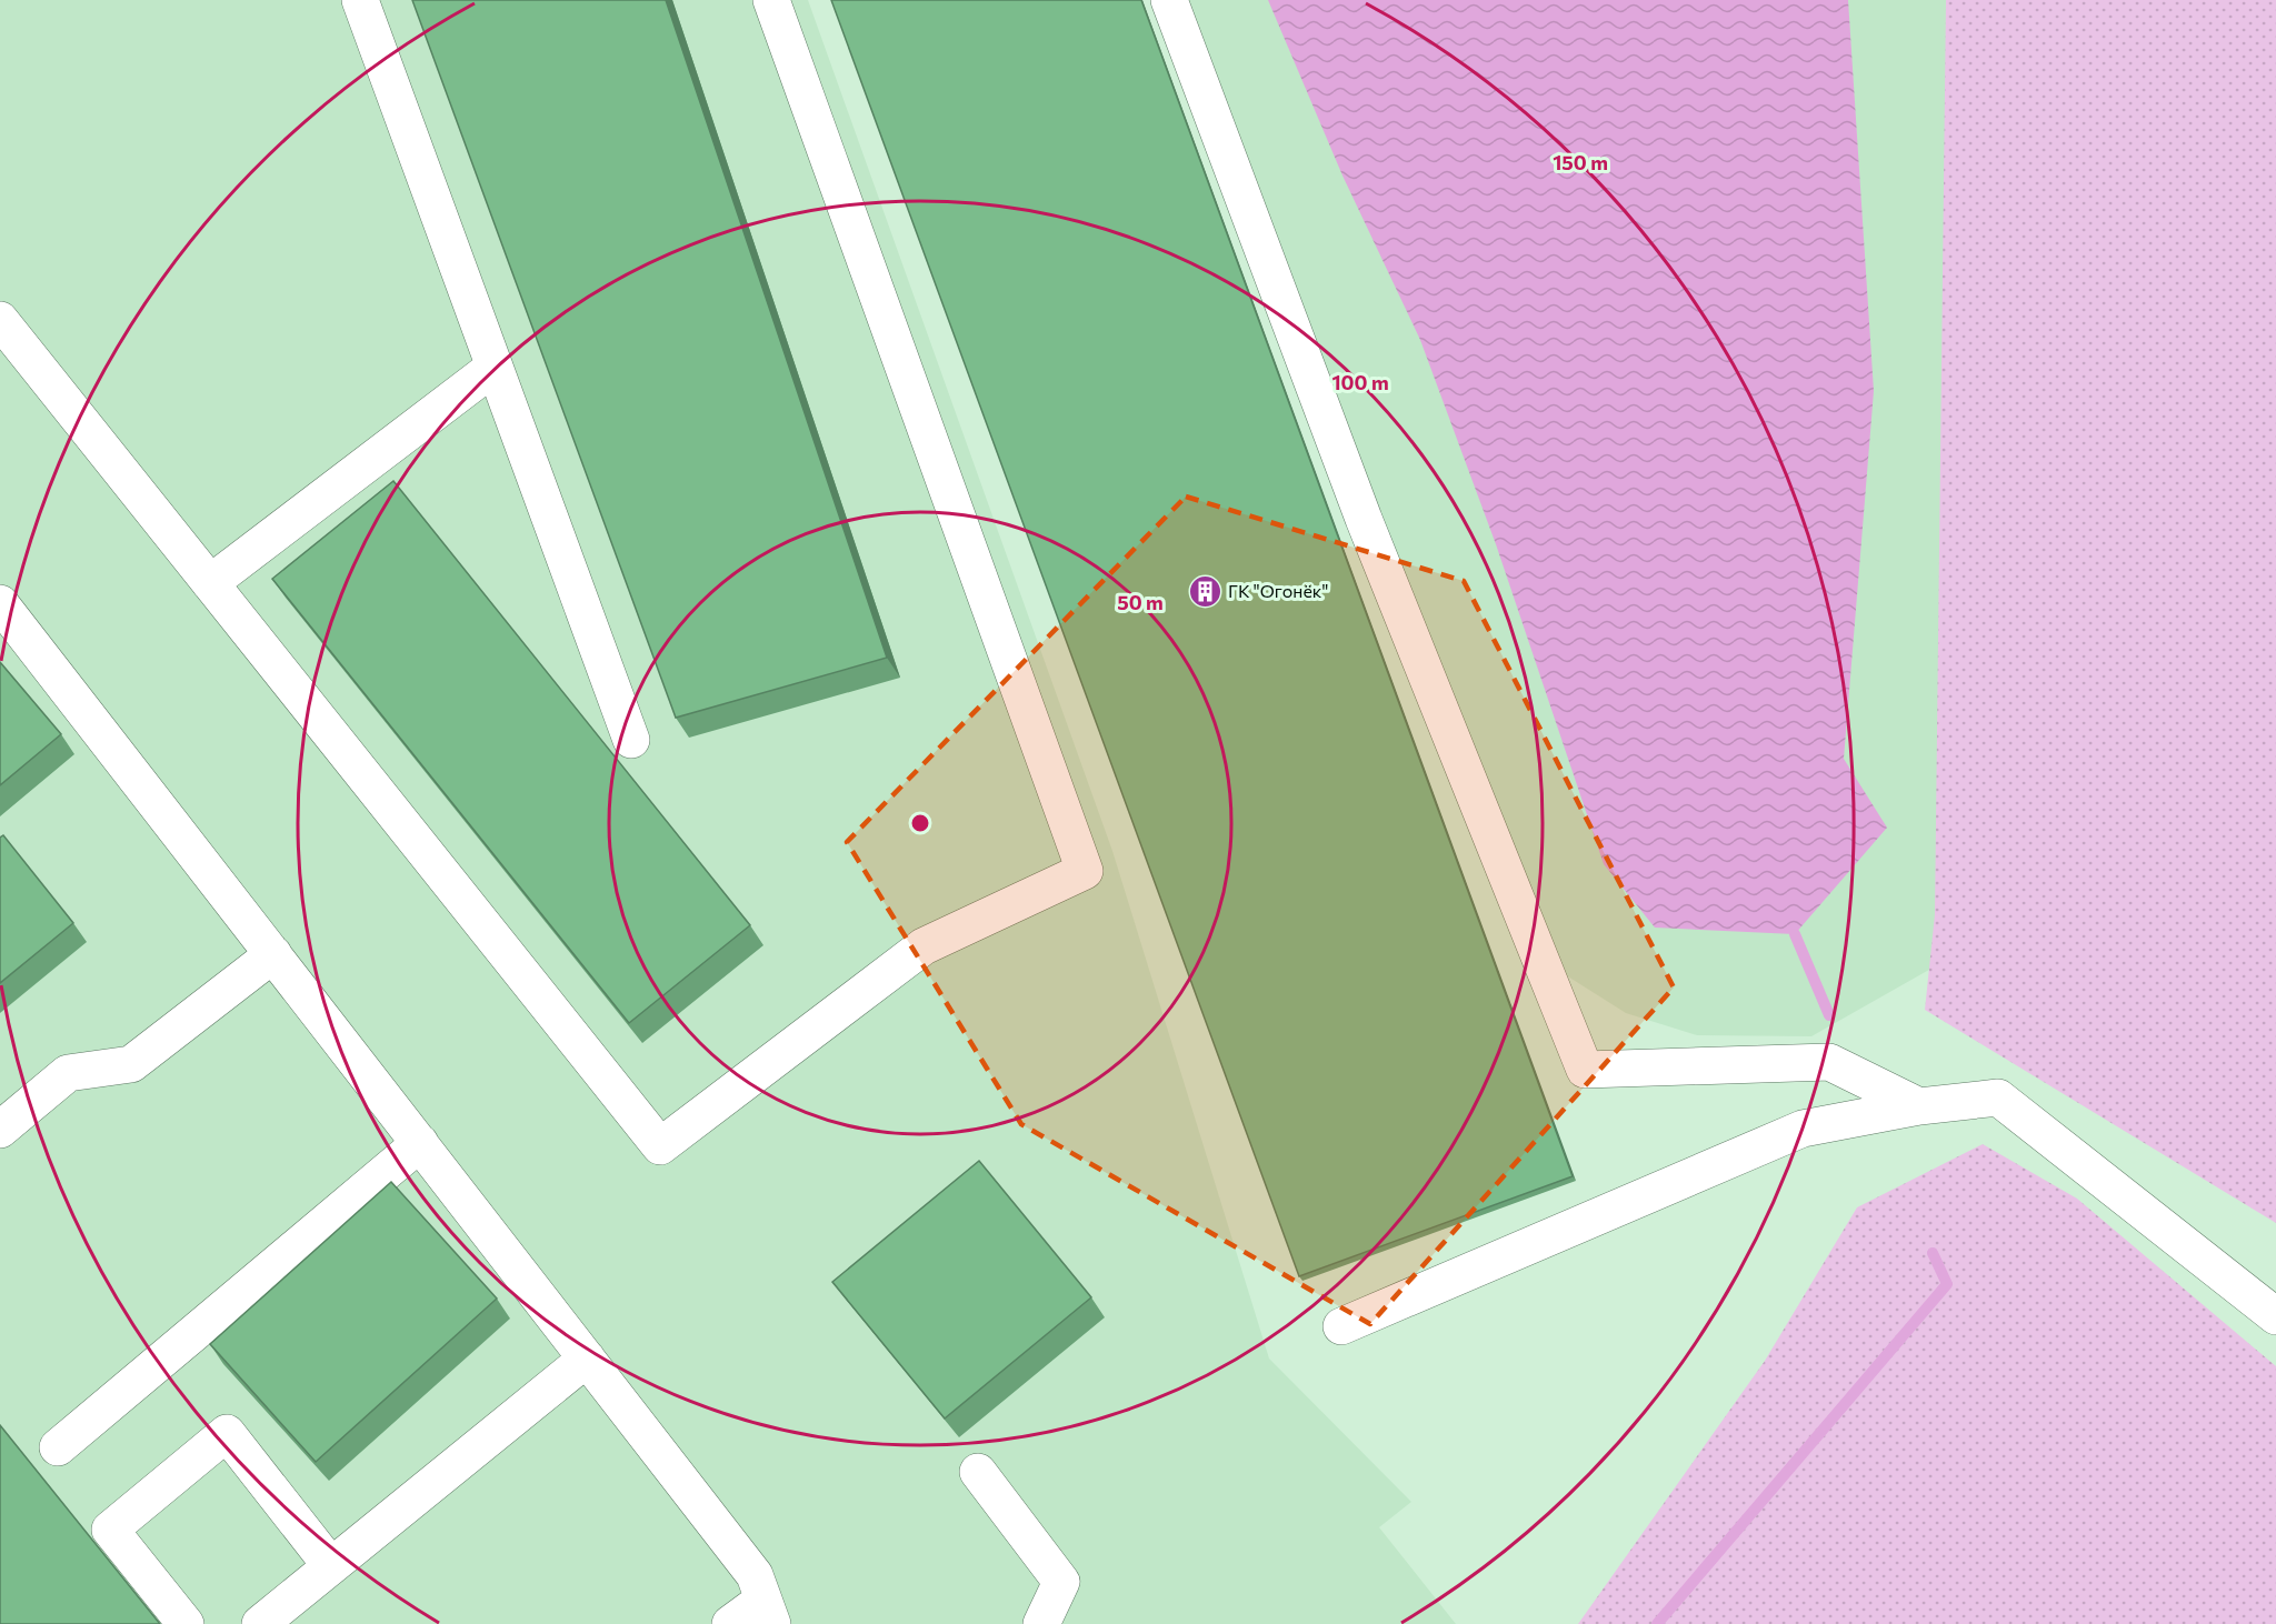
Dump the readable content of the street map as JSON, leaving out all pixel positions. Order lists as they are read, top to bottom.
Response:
{
  "places": {
    "building": ["ГК \"Огонёк\""]
  },
  "rings": ["150 m", "100 m", "50 m"]
}
